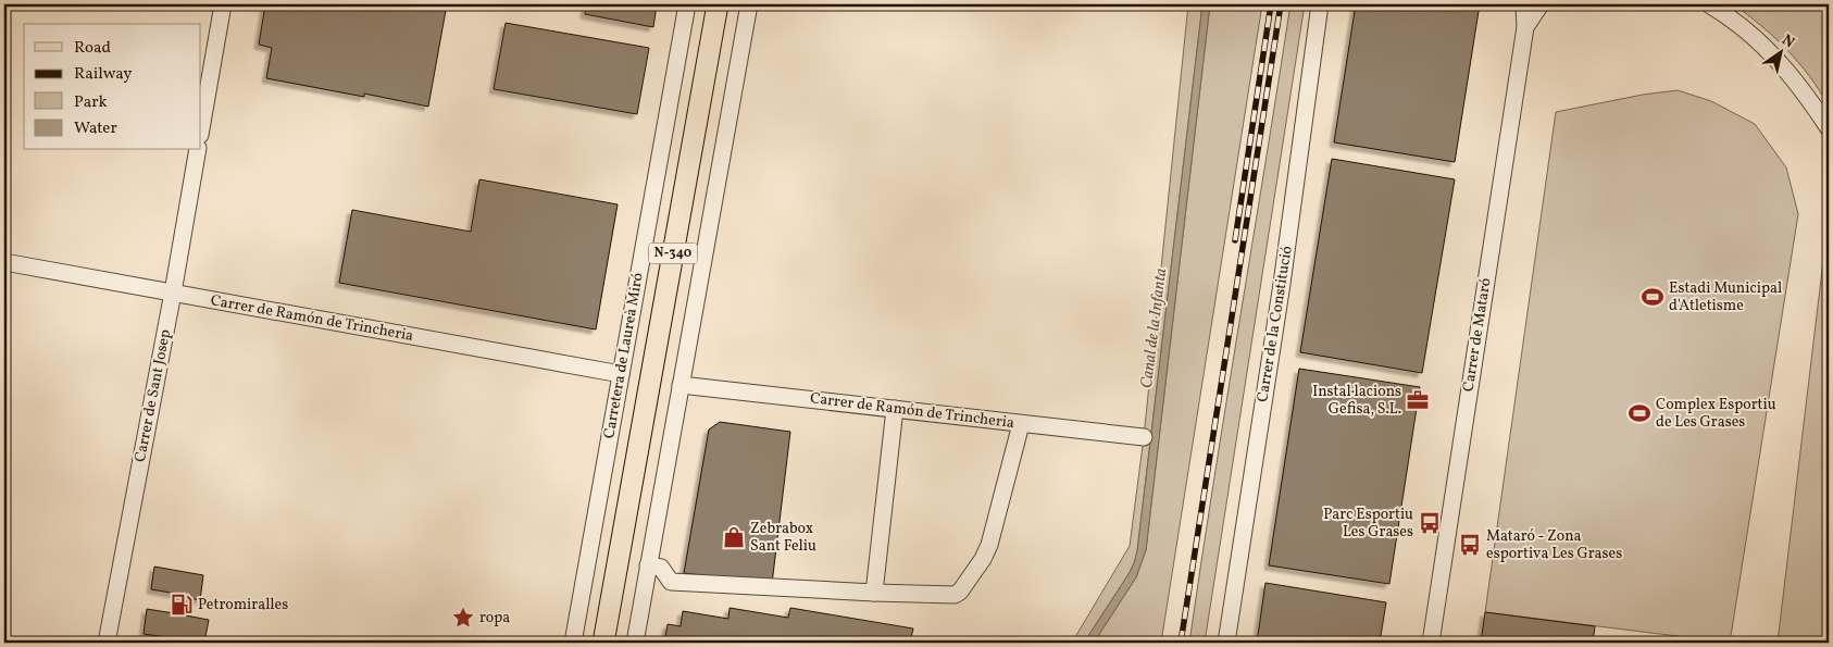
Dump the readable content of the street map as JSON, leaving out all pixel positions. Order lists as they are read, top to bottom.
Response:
{
  "streets": {
    "main road": ["N-340", "Carretera de Laureà Miró"],
    "street": [
      "Carrer de Ramón de Trincheria",
      "Carrer de la Constitució",
      "Carrer de Mataró",
      "Carrer de Sant Josep"
    ]
  },
  "crossings": [
    ["Carrer de Ramón de Trincheria", "Carretera de Laureà Miró"],
    ["Carrer de Ramón de Trincheria", "Carrer de Sant Josep"]
  ],
  "water": ["Canal de la Infanta"],
  "places": {
    "sports": ["Estadi Municipal d'Atletisme", "Complex Esportiu de Les Grases"],
    "office": ["Instal·lacions Gefisa, S.L."],
    "bus stop": ["Parc Esportiu Les Grases", "Mataró - Zona esportiva Les Grases"],
    "shop": ["Zebrabox Sant Feliu"],
    "fuel station": ["Petromiralles"],
    "place": ["ropa"]
  },
  "legend": [
    "Road",
    "Railway",
    "Park",
    "Water"
  ],
  "north": "top right"
}
